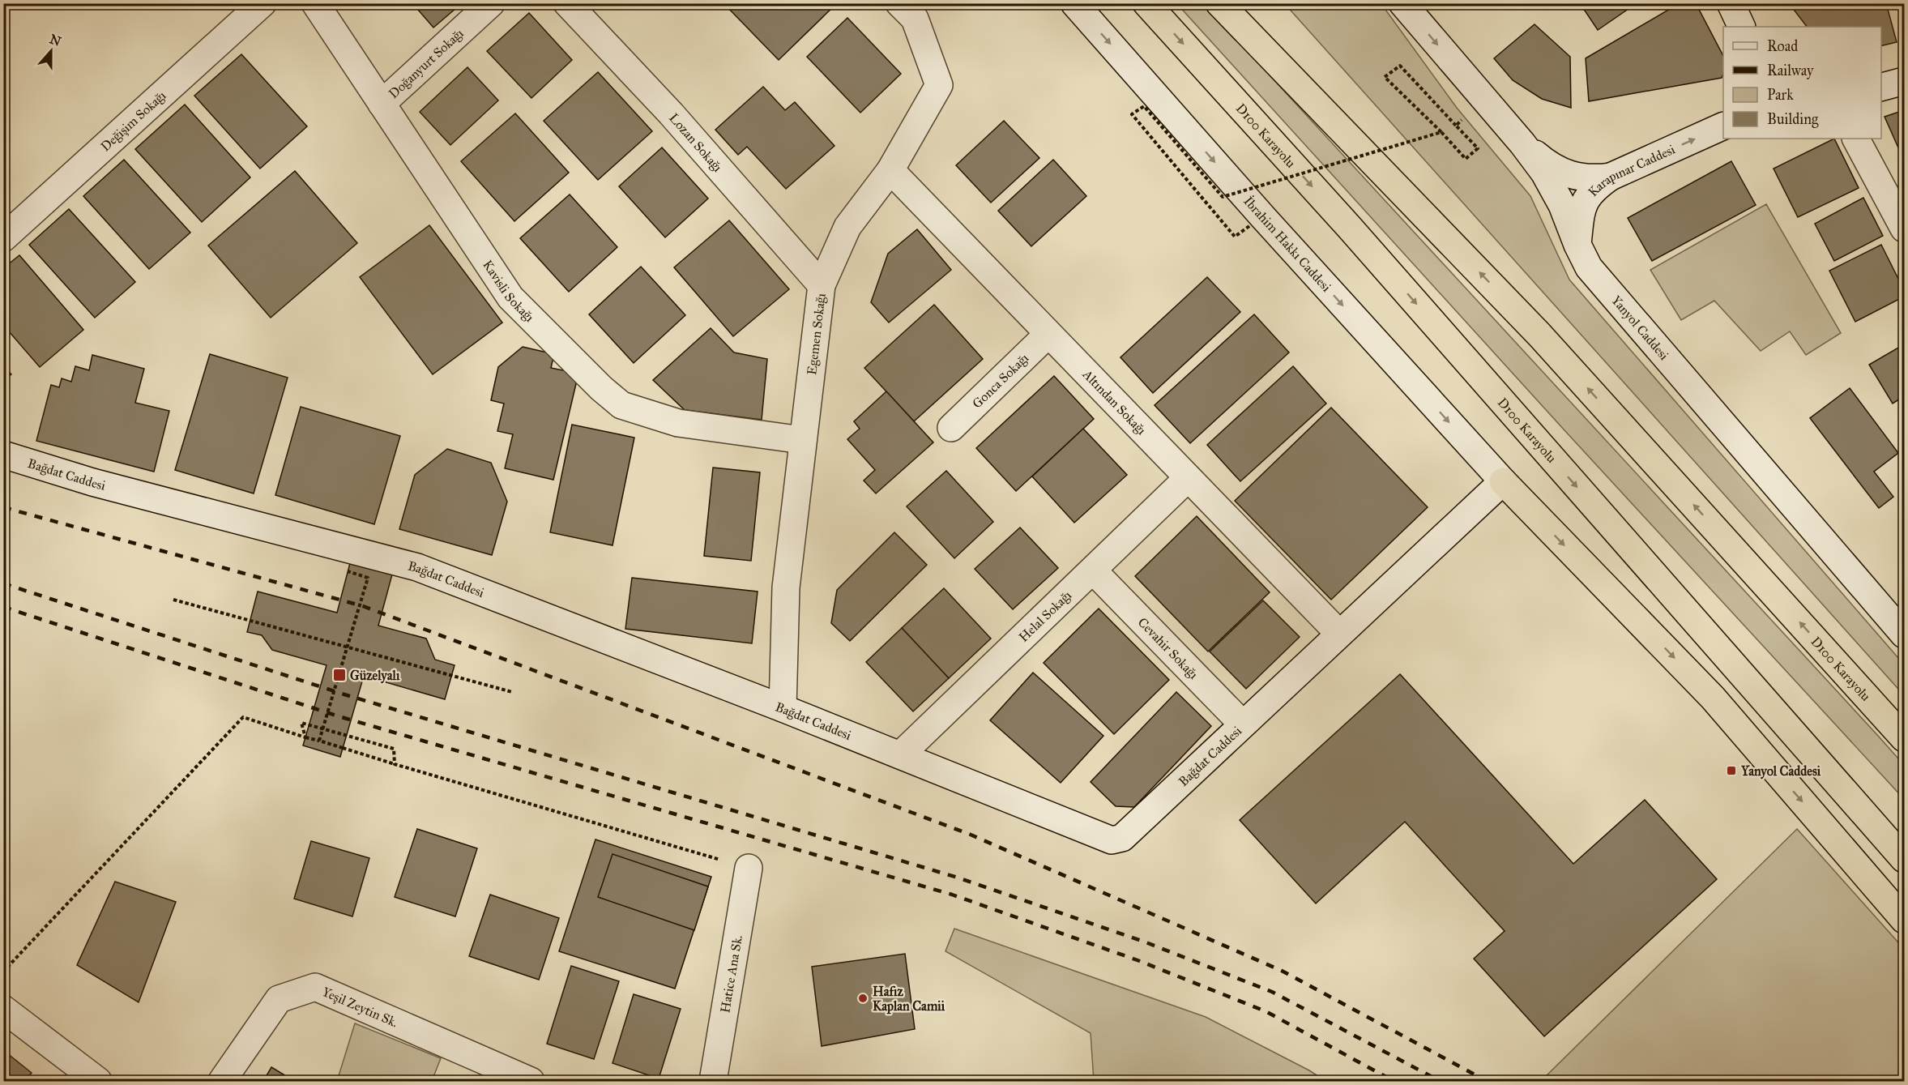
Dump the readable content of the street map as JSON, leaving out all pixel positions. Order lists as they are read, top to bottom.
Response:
{
  "streets": {
    "highway": ["D100 Karayolu"],
    "street": [
      "Doğanyurt Sokağı",
      "Değişim Sokağı",
      "Lozan Sokağı",
      "Karapınar Caddesi",
      "İbrahim Hakkı Caddesi",
      "Kavisli Sokağı",
      "Yanyol Caddesi",
      "Egemen Sokağı",
      "Gonca Sokağı",
      "Altından Sokağı",
      "Bağdat Caddesi",
      "Helal Sokağı",
      "Cevahir Sokağı",
      "Hatice Ana Sk.",
      "Yeşil Zeytin Sk."
    ]
  },
  "crossings": [
    ["Doğanyurt Sokağı", "Kavisli Sokağı"],
    ["Lozan Sokağı", "Egemen Sokağı"],
    ["Karapınar Caddesi", "Yanyol Caddesi"],
    ["İbrahim Hakkı Caddesi", "Bağdat Caddesi"],
    ["Kavisli Sokağı", "Egemen Sokağı"],
    ["Egemen Sokağı", "Altından Sokağı"],
    ["Egemen Sokağı", "Bağdat Caddesi"],
    ["Gonca Sokağı", "Altından Sokağı"],
    ["Altından Sokağı", "Bağdat Caddesi"],
    ["Altından Sokağı", "Helal Sokağı"],
    ["Bağdat Caddesi", "Helal Sokağı"],
    ["Bağdat Caddesi", "Cevahir Sokağı"],
    ["Helal Sokağı", "Cevahir Sokağı"]
  ],
  "one_way": ["Karapınar Caddesi", "İbrahim Hakkı Caddesi"],
  "places": {
    "transit": ["Güzelyalı", "Yanyol Caddesi"],
    "other": ["Hafız Kaplan Camii"]
  },
  "legend": [
    "Road",
    "Railway",
    "Park",
    "Building"
  ],
  "north": "top"
}
